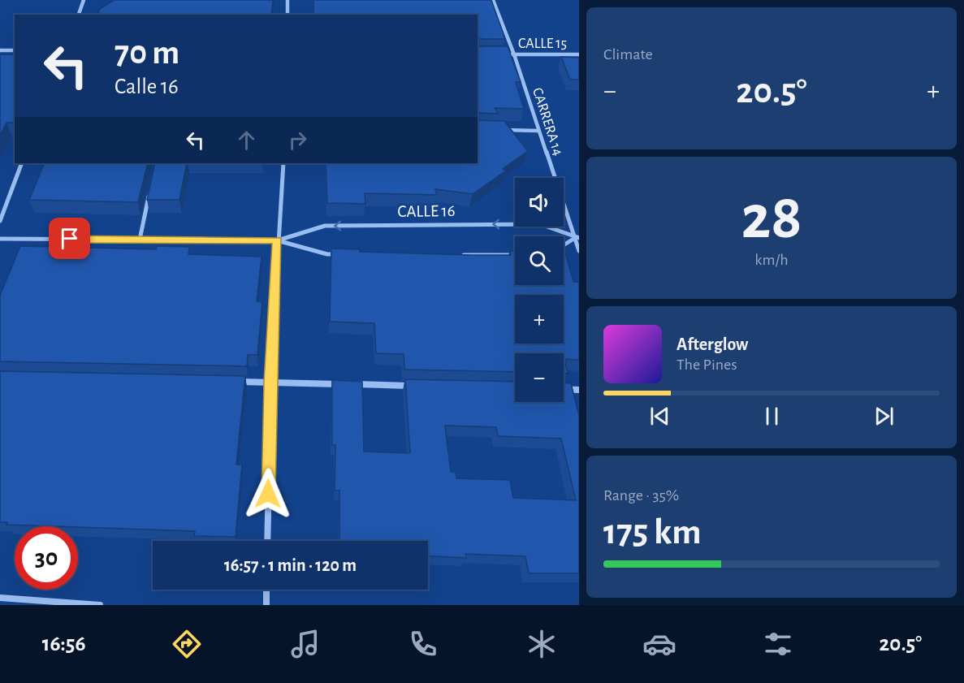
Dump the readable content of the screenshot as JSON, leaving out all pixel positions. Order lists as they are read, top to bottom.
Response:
{
  "streets": {
    "street": ["CALLE 15", "CARRERA 14", "CALLE 16"]
  },
  "crossings": [
    ["CALLE 15", "CARRERA 14"],
    ["CARRERA 14", "CALLE 16"]
  ],
  "page": {
    "tile": [
      "Climate",
      ["28", "km/h"],
      ["Range · 35%", "175 km"]
    ],
    "turn": ["70 m", "Calle 16"],
    "heat": ["−", "20.5°", "+"],
    "map_buttons": ["+", "−"],
    "song": ["Afterglow", "The Pines"],
    "limit": "30",
    "trip": "16:57 · 1 min · 120 m",
    "tabs": ["16:56", "20.5°"]
  }
}
